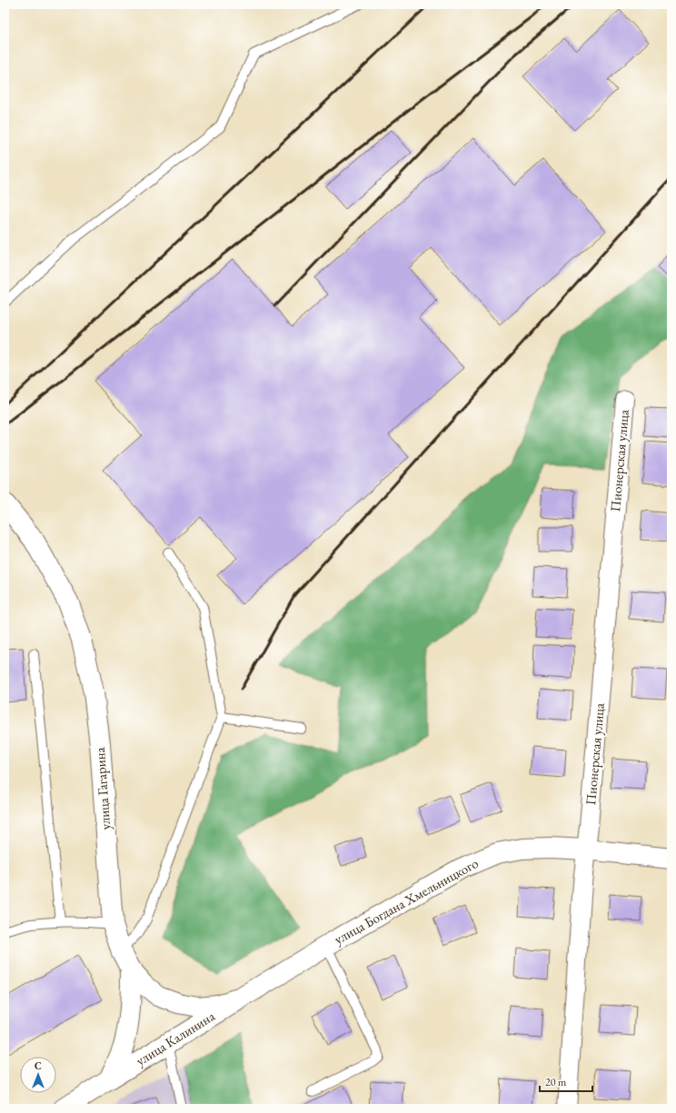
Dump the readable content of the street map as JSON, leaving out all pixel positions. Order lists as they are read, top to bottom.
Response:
{
  "streets": {
    "main road": ["улица Гагарина", "улица Богдана Хмельницкого", "улица Калинина"],
    "street": ["Пионерская улица"]
  },
  "crossings": [
    ["Пионерская улица", "улица Богдана Хмельницкого"],
    ["улица Гагарина", "улица Богдана Хмельницкого"],
    ["улица Гагарина", "улица Калинина"],
    ["улица Богдана Хмельницкого", "улица Калинина"]
  ],
  "scale_bar": "20 m",
  "north": "top"
}
